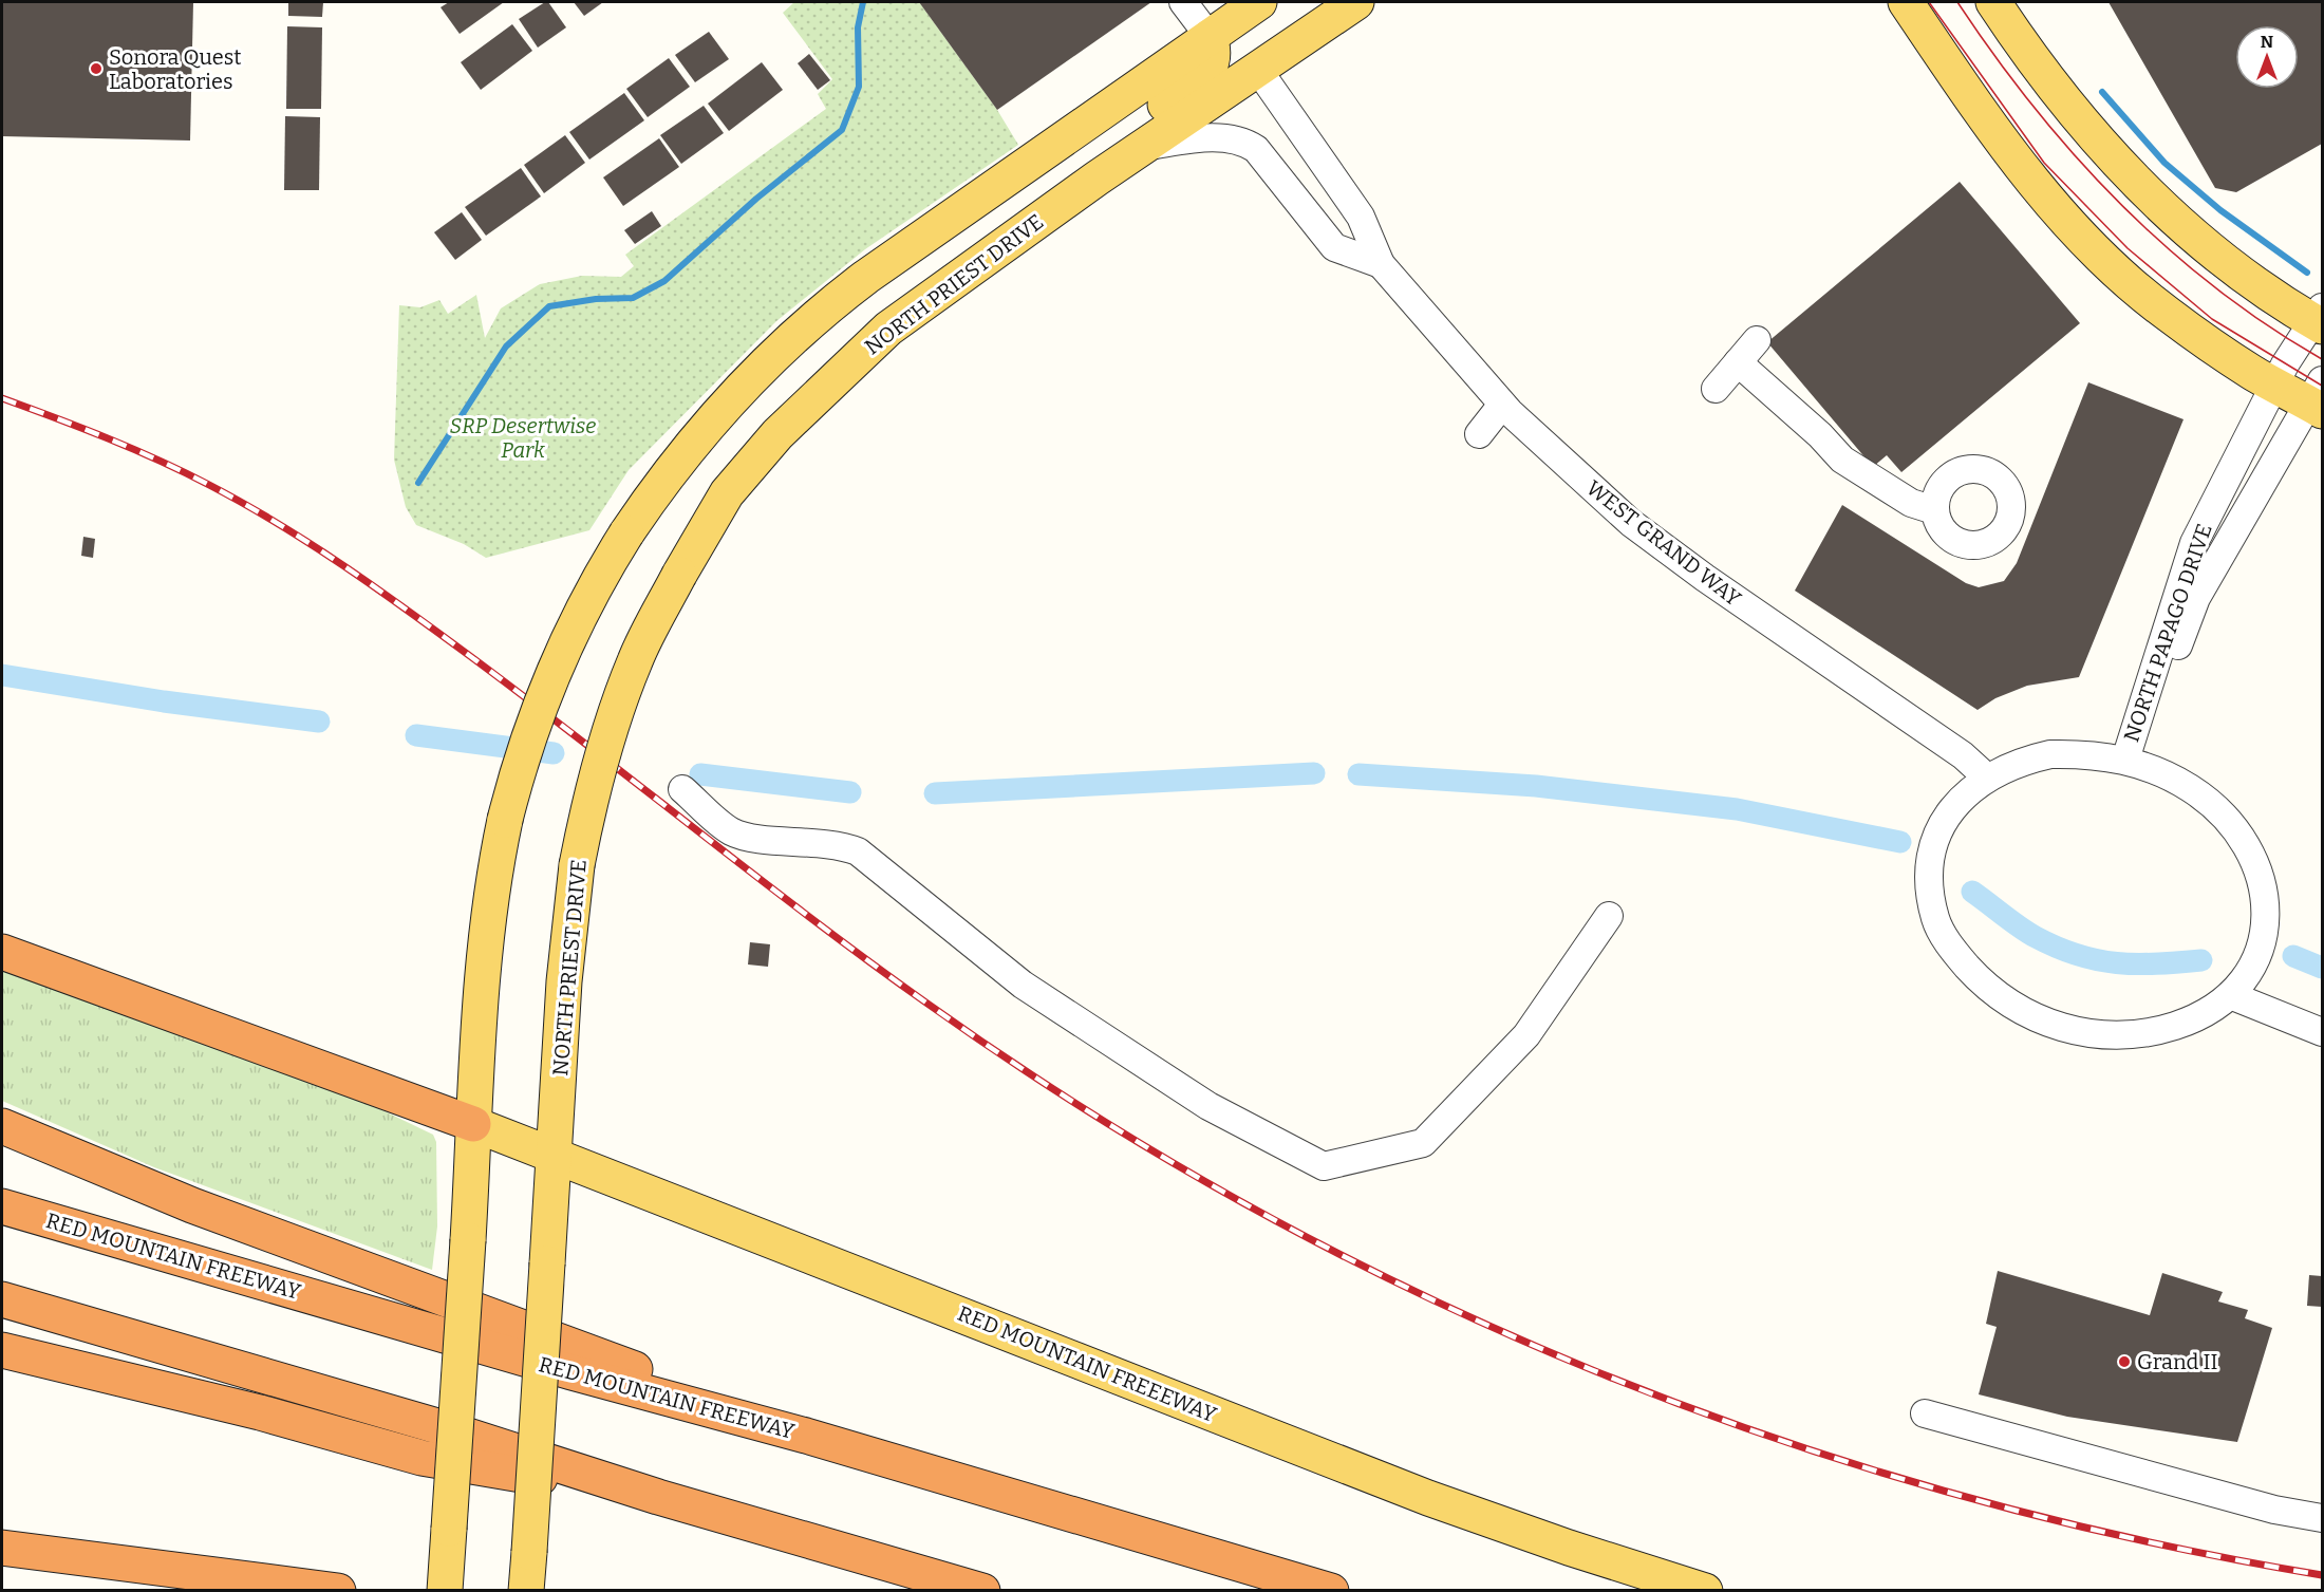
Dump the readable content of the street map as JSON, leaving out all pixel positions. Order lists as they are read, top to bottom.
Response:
{
  "streets": {
    "highway": ["RED MOUNTAIN FREEWAY"],
    "main road": ["NORTH PRIEST DRIVE", "RED MOUNTAIN FREEEWAY"],
    "street": ["WEST GRAND WAY", "NORTH PAPAGO DRIVE"]
  },
  "crossings": [
    ["NORTH PRIEST DRIVE", "WEST GRAND WAY"],
    ["NORTH PRIEST DRIVE", "RED MOUNTAIN FREEEWAY"]
  ],
  "parks": ["SRP Desertwise Park"],
  "places": ["Sonora Quest Laboratories", "Grand II"],
  "north": "top"
}
